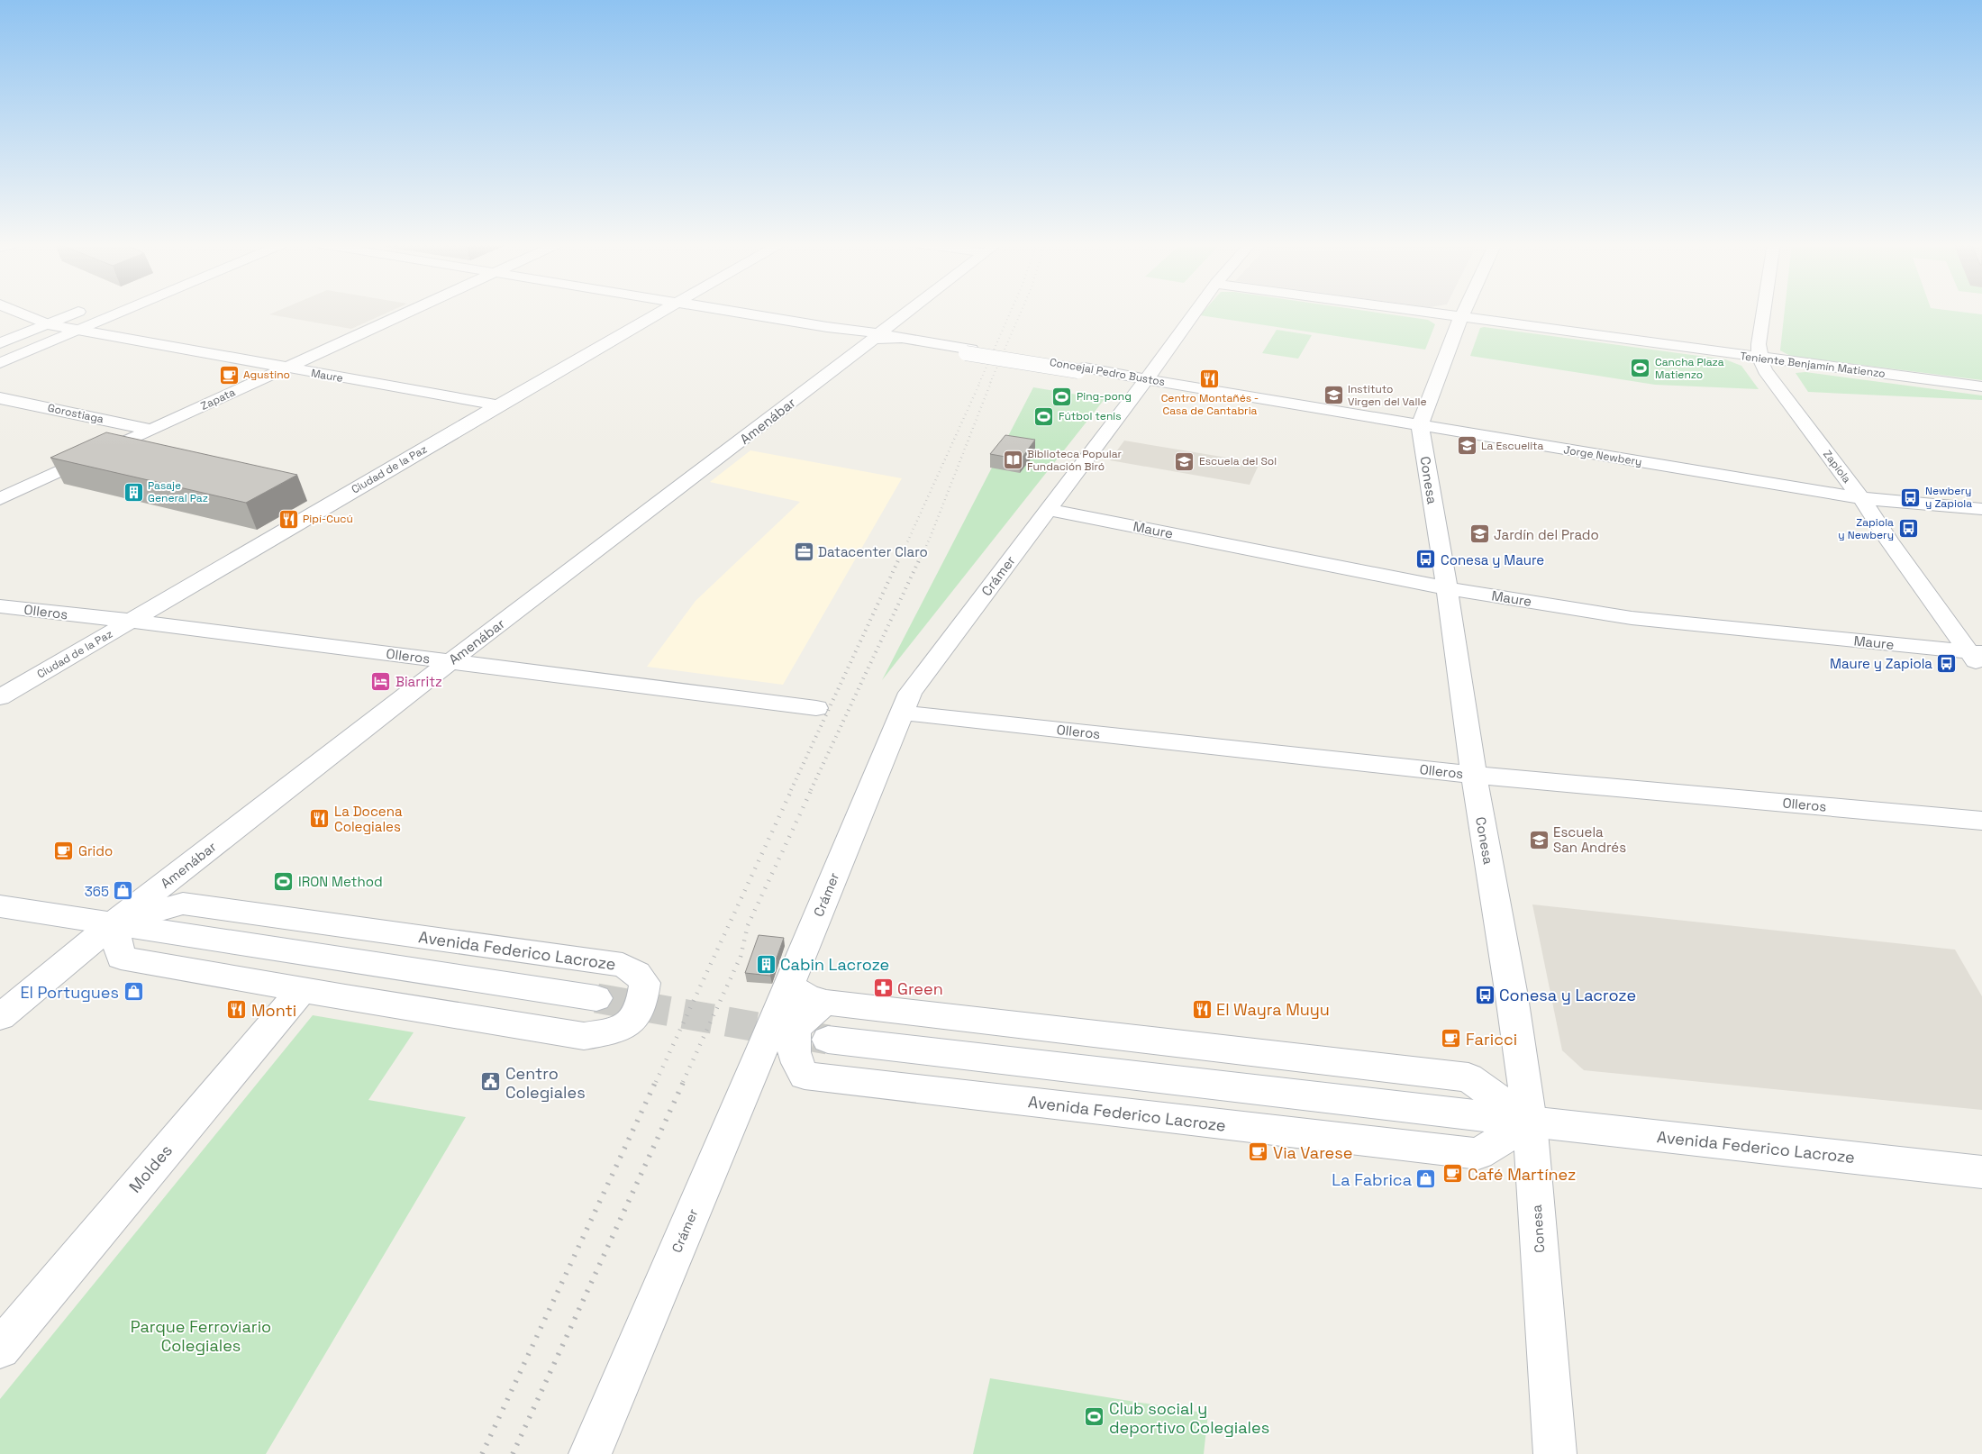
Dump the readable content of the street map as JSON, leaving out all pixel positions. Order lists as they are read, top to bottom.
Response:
{
  "streets": {
    "street": [
      "Teniente Benjamín Matienzo",
      "Concejal Pedro Bustos",
      "Maure",
      "Zapata",
      "Gorostiaga",
      "Amenábar",
      "Jorge Newbery",
      "Zapiola",
      "Ciudad de la Paz",
      "Conesa",
      "Crámer",
      "Olleros",
      "Avenida Federico Lacroze",
      "Moldes"
    ]
  },
  "crossings": [
    ["Teniente Benjamín Matienzo", "Zapiola"],
    ["Teniente Benjamín Matienzo", "Conesa"],
    ["Concejal Pedro Bustos", "Amenábar"],
    ["Concejal Pedro Bustos", "Jorge Newbery"],
    ["Concejal Pedro Bustos", "Crámer"],
    ["Maure", "Zapata"],
    ["Maure", "Zapiola"],
    ["Maure", "Ciudad de la Paz"],
    ["Maure", "Conesa"],
    ["Maure", "Crámer"],
    ["Zapata", "Gorostiaga"],
    ["Amenábar", "Olleros"],
    ["Amenábar", "Avenida Federico Lacroze"],
    ["Jorge Newbery", "Zapiola"],
    ["Jorge Newbery", "Conesa"],
    ["Ciudad de la Paz", "Olleros"],
    ["Conesa", "Olleros"],
    ["Conesa", "Avenida Federico Lacroze"],
    ["Crámer", "Olleros"],
    ["Crámer", "Avenida Federico Lacroze"],
    ["Avenida Federico Lacroze", "Moldes"]
  ],
  "parks": ["Parque Ferroviario Colegiales"],
  "places": {
    "sports": [
      "Cancha Plaza Matienzo",
      "Ping-pong",
      "Fútbol tenis",
      "IRON Method",
      "Club social y deportivo Colegiales"
    ],
    "cafe": [
      "Agustino",
      "Grido",
      "Faricci",
      "Via Varese",
      "Café Martínez"
    ],
    "restaurant": [
      "Centro Montañés - Casa de Cantabria",
      "Pipí-Cucú",
      "La Docena Colegiales",
      "El Wayra Muyu",
      "Monti"
    ],
    "school or university": [
      "Instituto Virgen del Valle",
      "La Escuelita",
      "Escuela del Sol",
      "Jardín del Prado",
      "Escuela San Andrés"
    ],
    "library": ["Biblioteca Popular Fundación Biró"],
    "building": ["Pasaje General Paz", "Cabin Lacroze"],
    "bus stop": [
      "Newbery y Zapiola",
      "Zapiola y Newbery",
      "Conesa y Maure",
      "Maure y Zapiola",
      "Conesa y Lacroze"
    ],
    "office": ["Datacenter Claro"],
    "hotel": ["Biarritz"],
    "shop": ["365", "El Portugues", "La Fabrica"],
    "pharmacy": ["Green"],
    "public building": ["Centro Colegiales"]
  }
}
